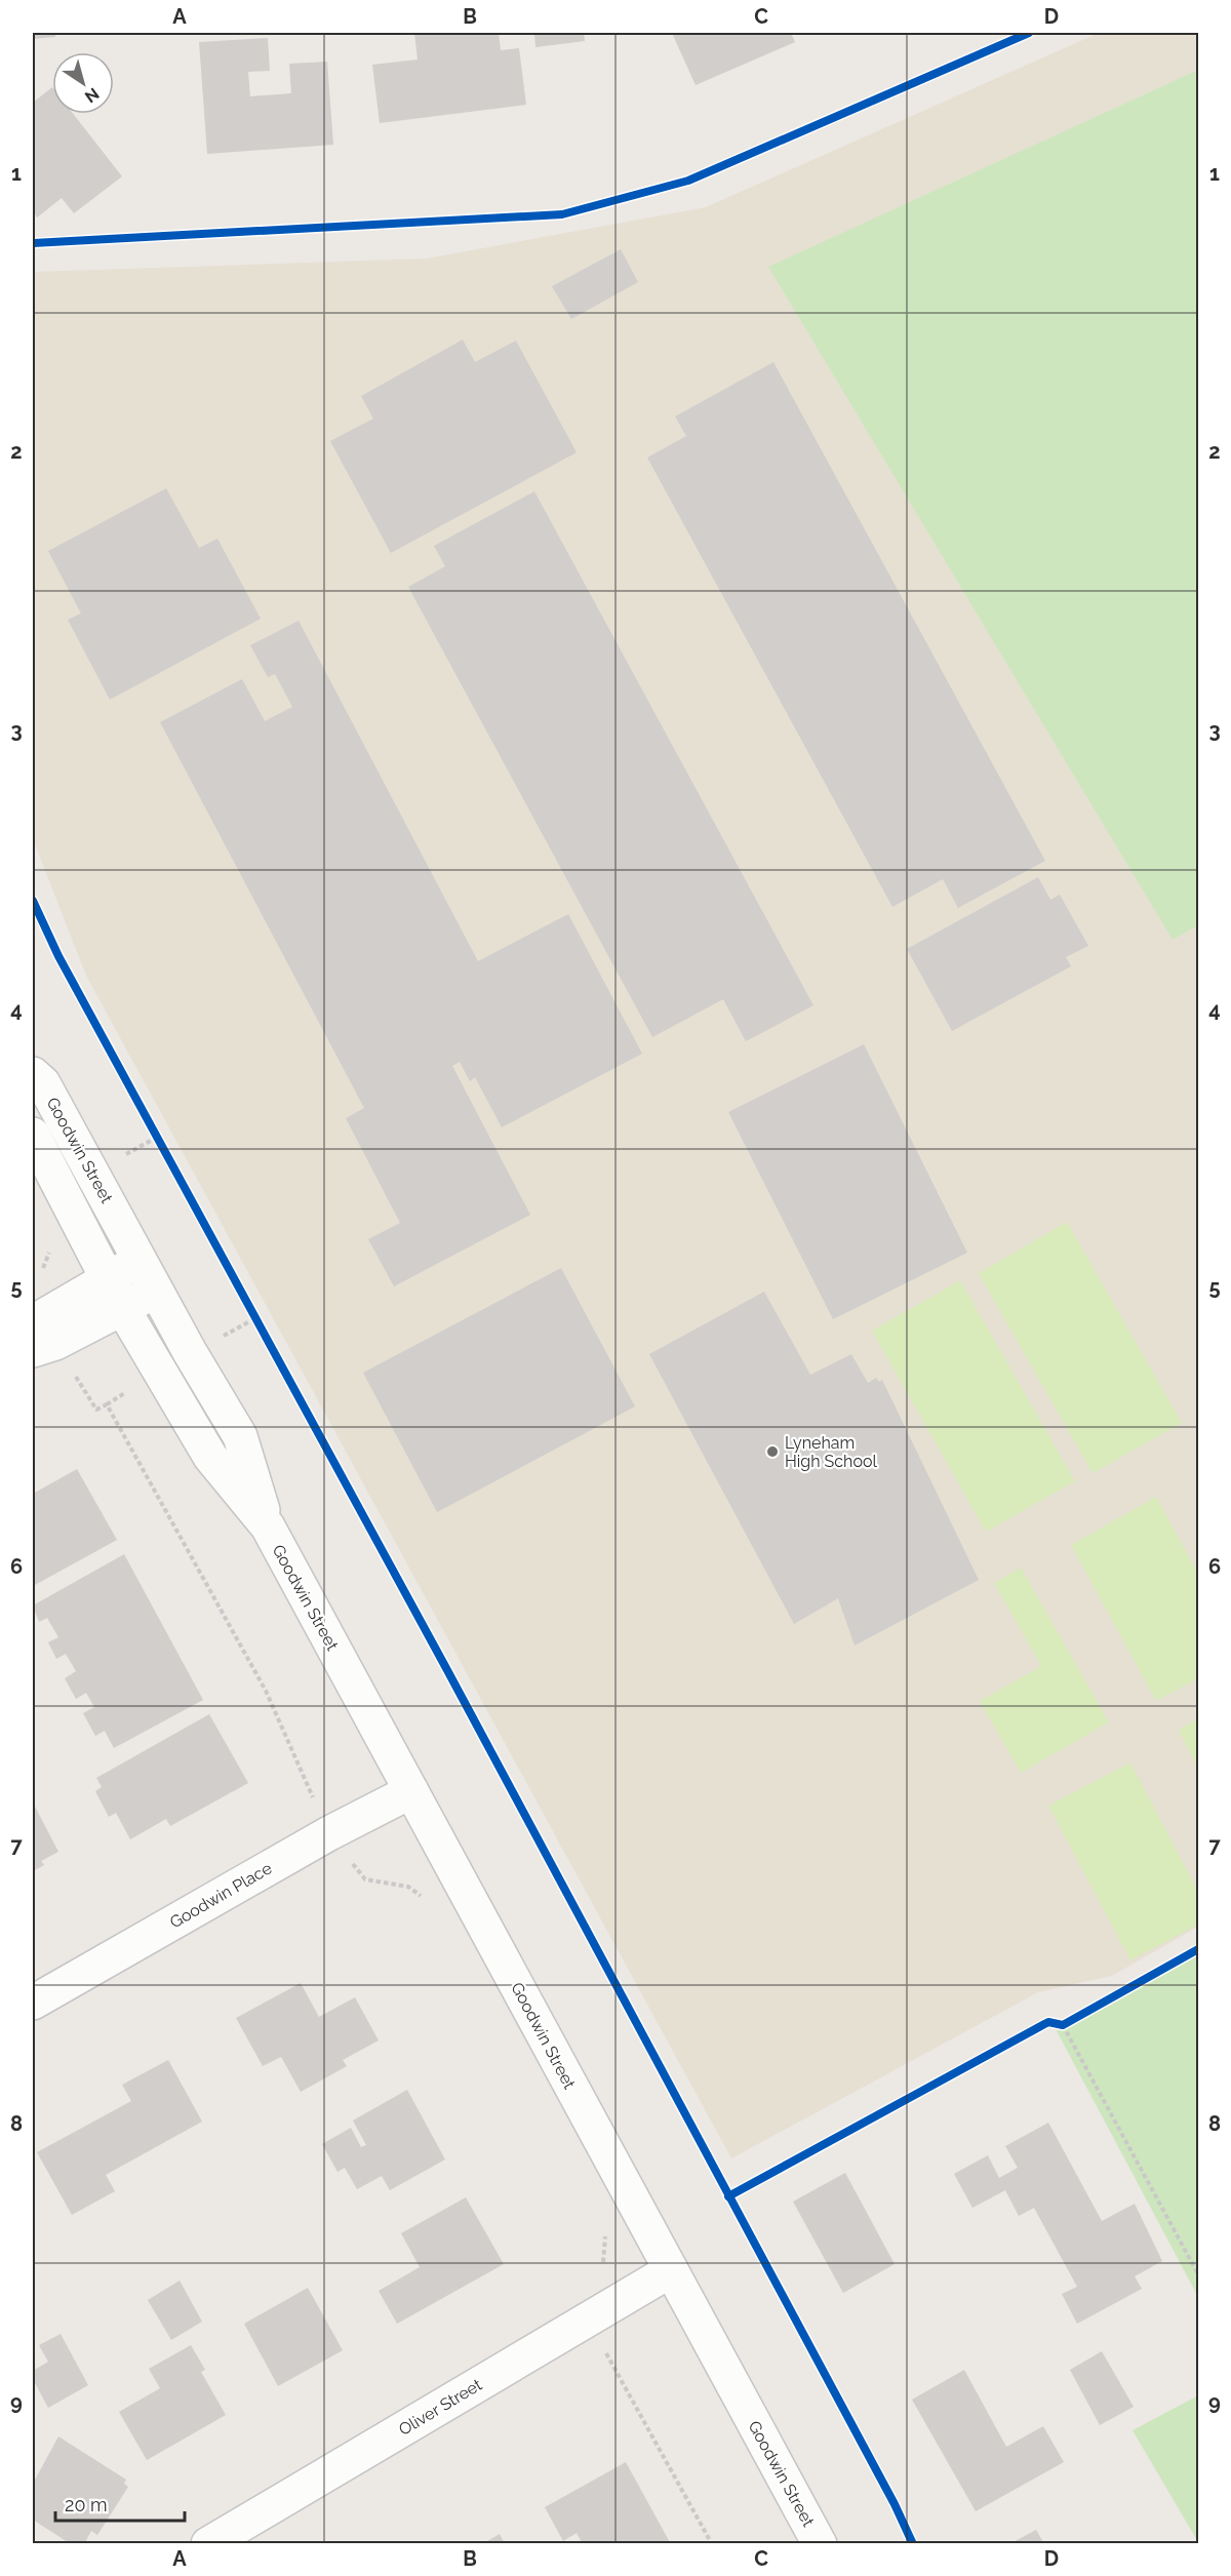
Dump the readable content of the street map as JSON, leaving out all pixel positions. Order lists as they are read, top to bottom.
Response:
{
  "streets": {
    "street": ["Goodwin Street", "Goodwin Place", "Oliver Street"]
  },
  "crossings": [
    ["Goodwin Street", "Goodwin Place"],
    ["Goodwin Street", "Oliver Street"]
  ],
  "places": ["Lyneham High School"],
  "scale_bar": "20 m",
  "north": "bottom right",
  "grid": {
    "columns": [
      "A",
      "B",
      "C",
      "D"
    ],
    "rows": [
      "1",
      "2",
      "3",
      "4",
      "5",
      "6",
      "7",
      "8",
      "9"
    ]
  }
}
